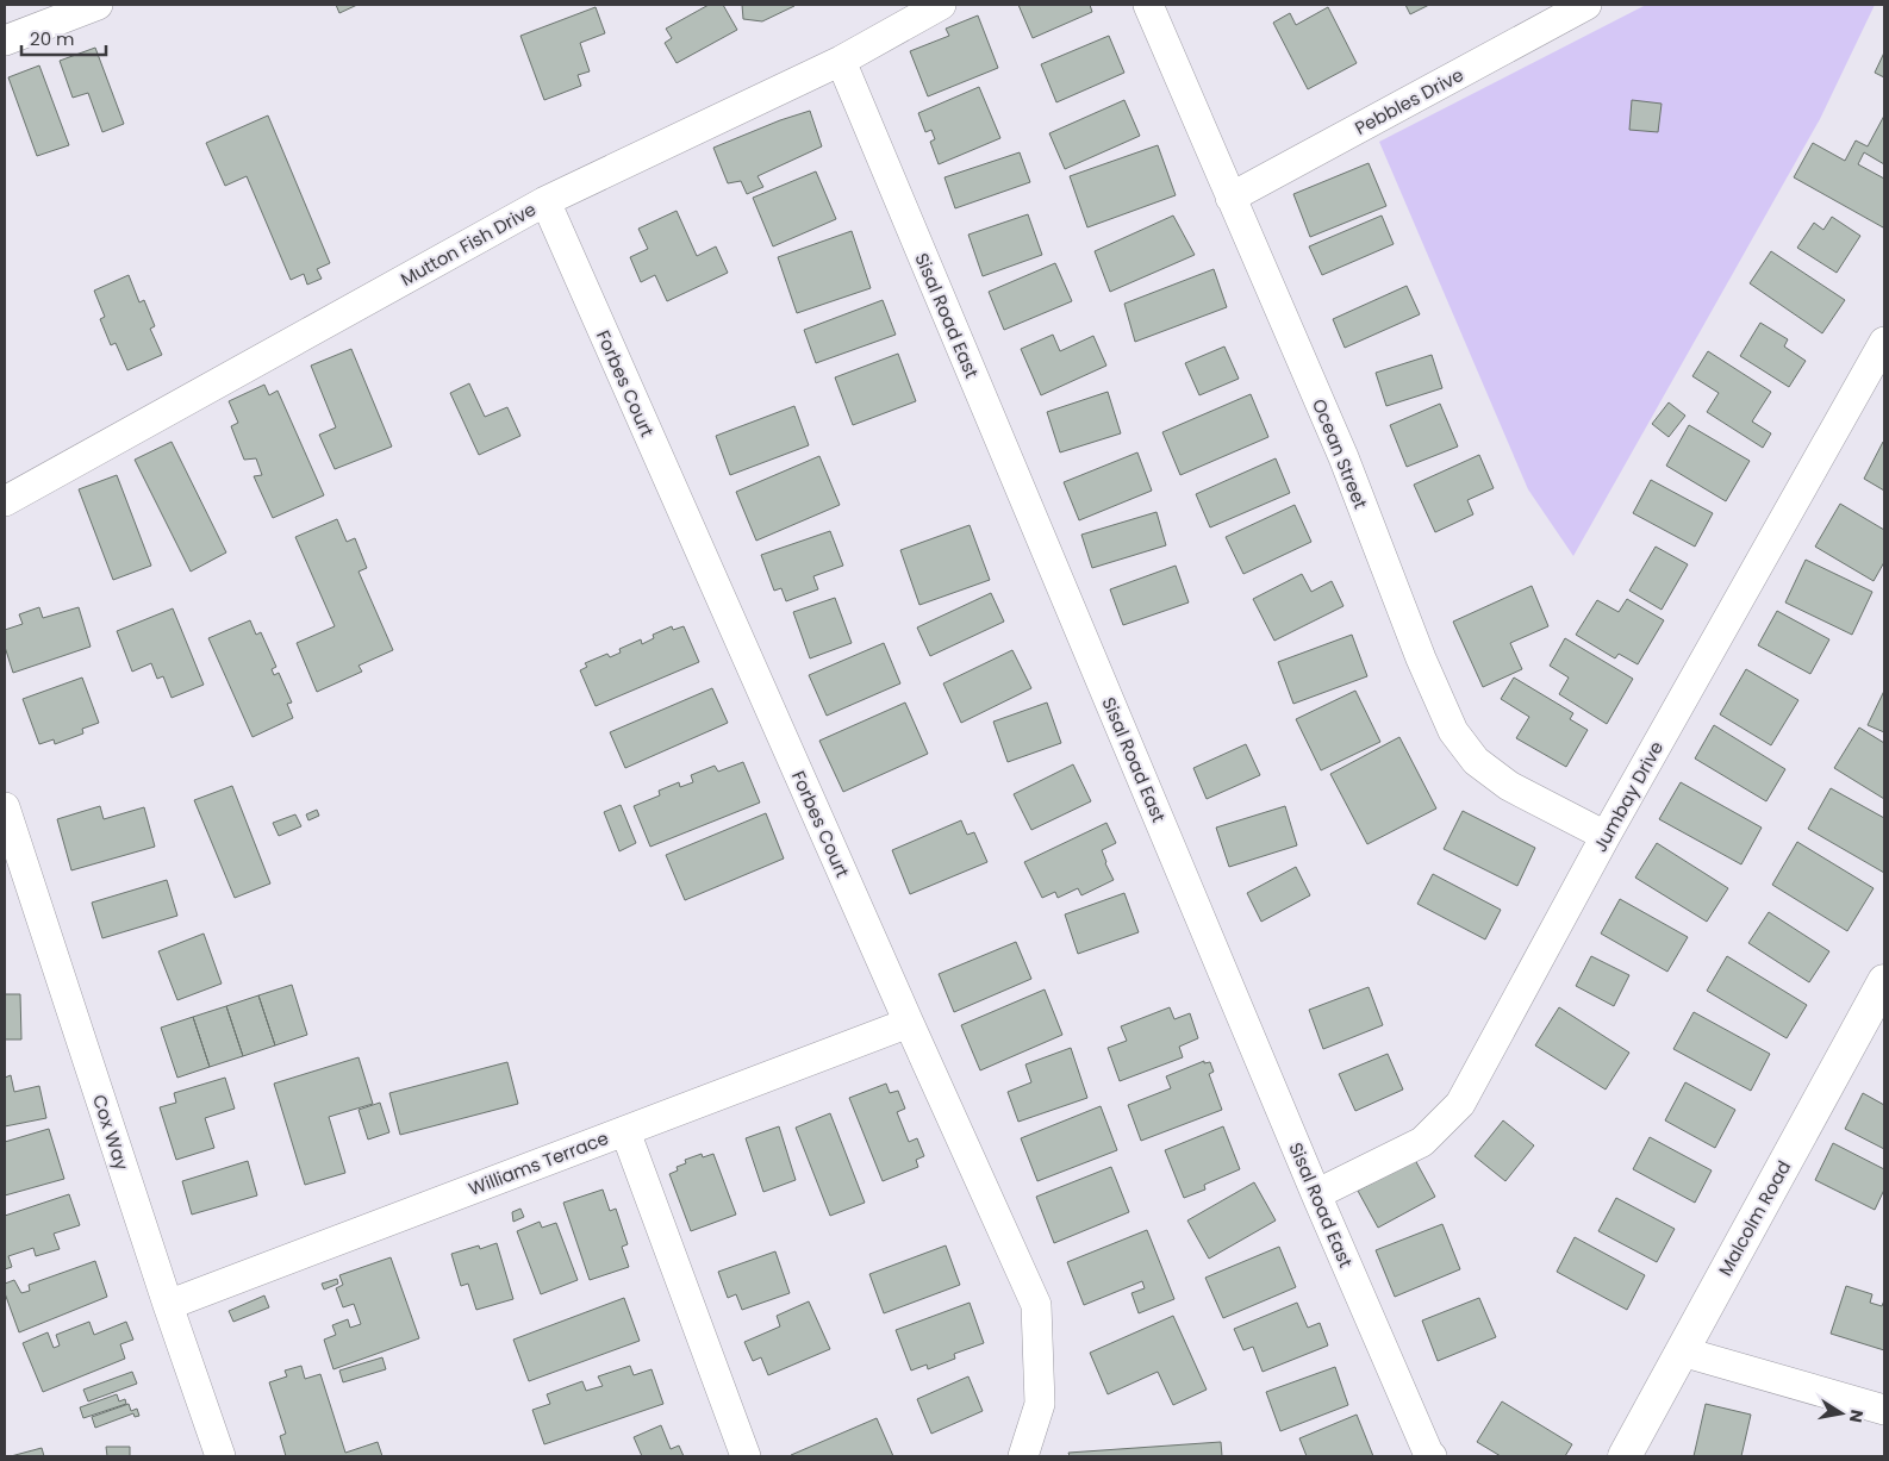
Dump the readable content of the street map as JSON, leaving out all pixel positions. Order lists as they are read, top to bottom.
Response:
{
  "streets": {
    "street": [
      "Pebbles Drive",
      "Mutton Fish Drive",
      "Sisal Road East",
      "Forbes Court",
      "Ocean Street",
      "Jumbay Drive",
      "Cox Way",
      "Williams Terrace",
      "Malcolm Road"
    ]
  },
  "crossings": [
    ["Pebbles Drive", "Ocean Street"],
    ["Mutton Fish Drive", "Sisal Road East"],
    ["Mutton Fish Drive", "Forbes Court"],
    ["Sisal Road East", "Jumbay Drive"],
    ["Forbes Court", "Williams Terrace"],
    ["Ocean Street", "Jumbay Drive"],
    ["Cox Way", "Williams Terrace"]
  ],
  "scale_bar": "20 m",
  "north": "right"
}
